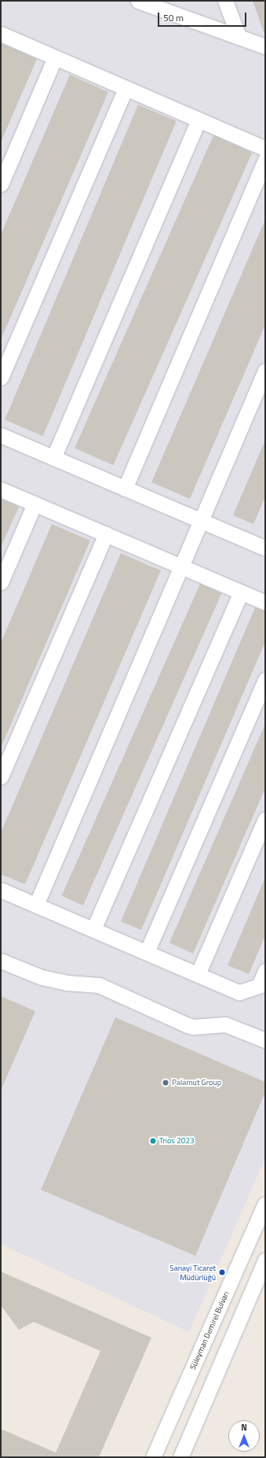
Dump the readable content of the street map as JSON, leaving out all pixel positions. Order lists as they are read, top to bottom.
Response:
{
  "streets": {
    "street": ["Süleyman Demirel Bulvarı"]
  },
  "places": ["Palamut Group", "Trios 2023", "Sanayi Ticaret Müdürlüğü"],
  "scale_bar": "50 m",
  "north": "top"
}
